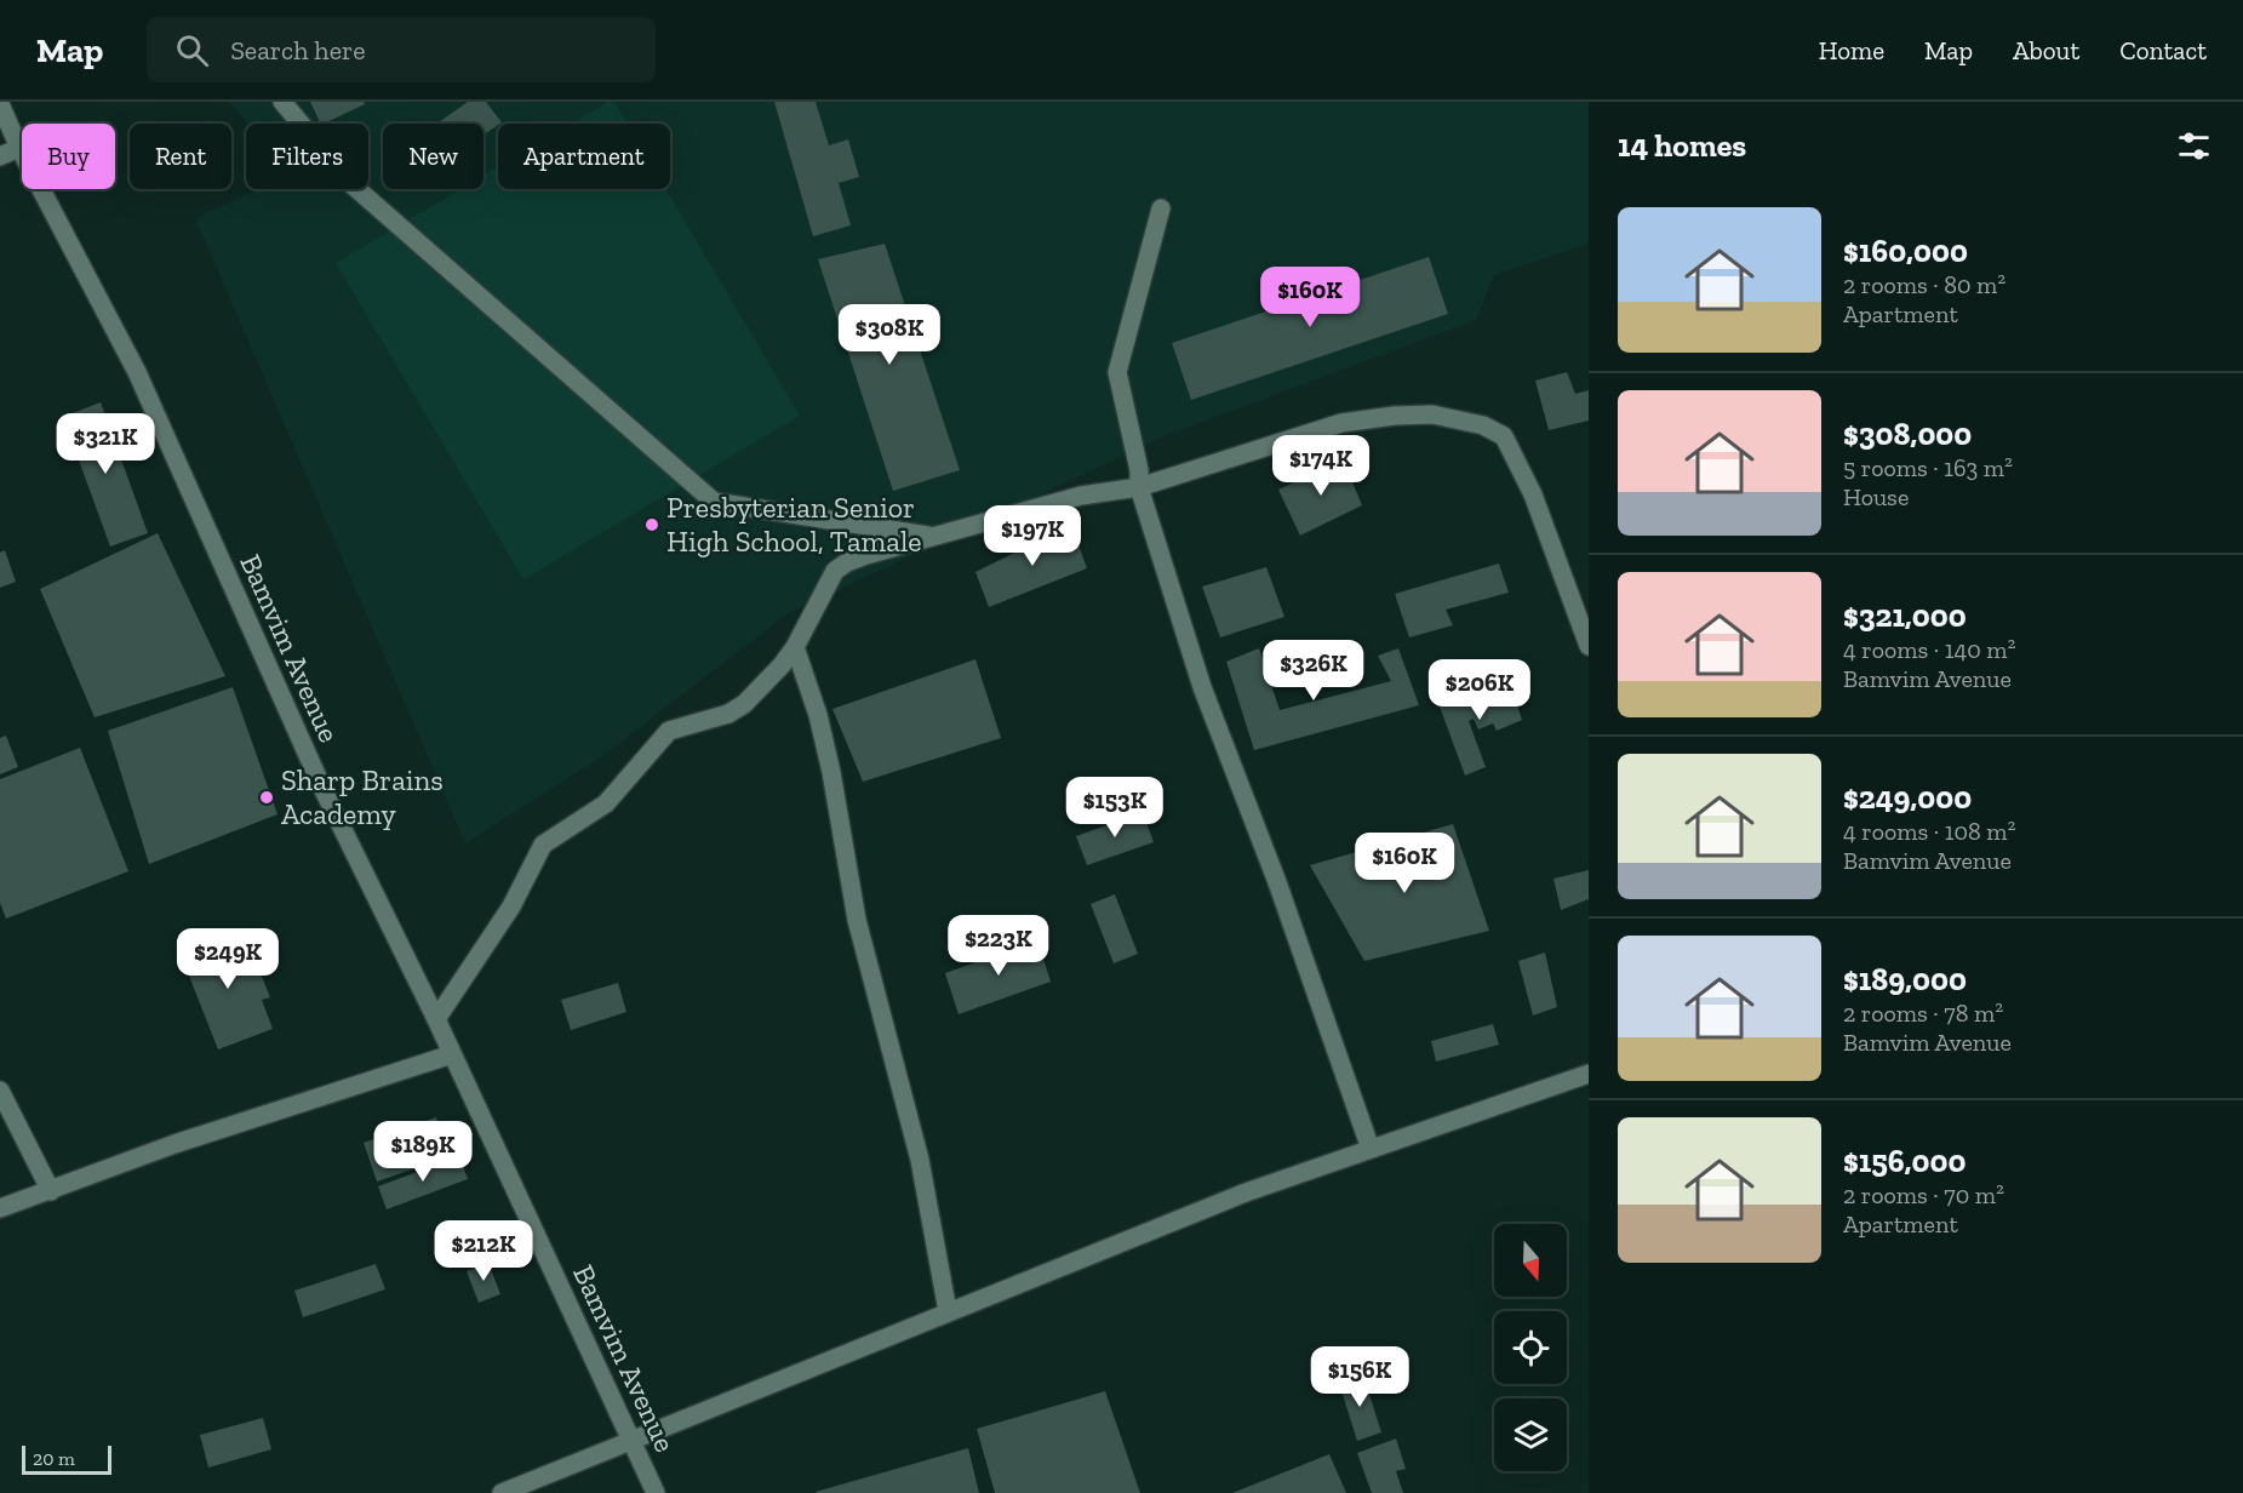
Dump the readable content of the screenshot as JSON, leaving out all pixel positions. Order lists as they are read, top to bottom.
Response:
{
  "streets": {
    "street": ["Bamvim Avenue"]
  },
  "places": ["Presbyterian Senior High School, Tamale", "Sharp Brains Academy"],
  "scale_bar": "20 m",
  "north": "bottom",
  "page": {
    "header": "Map",
    "search": "Search here",
    "nav": [
      "Home",
      "Map",
      "About",
      "Contact"
    ],
    "heading": "14 homes",
    "chip": [
      "Buy",
      "Rent",
      "Filters",
      "New",
      "Apartment"
    ],
    "list": [
      {
        "name": "$160,000",
        "note": "2 rooms · 80 m² · Apartment"
      },
      {
        "name": "$308,000",
        "note": "5 rooms · 163 m² · House"
      },
      {
        "name": "$321,000",
        "note": "4 rooms · 140 m² · Bamvim Avenue"
      },
      {
        "name": "$249,000",
        "note": "4 rooms · 108 m² · Bamvim Avenue"
      },
      {
        "name": "$189,000",
        "note": "2 rooms · 78 m² · Bamvim Avenue"
      },
      {
        "name": "$156,000",
        "note": "2 rooms · 70 m² · Apartment"
      }
    ],
    "price": [
      "$160K",
      "$308K",
      "$321K",
      "$174K",
      "$197K",
      "$326K",
      "$206K",
      "$153K",
      "$160K",
      "$223K",
      "$249K",
      "$189K",
      "$212K",
      "$156K"
    ],
    "scale": "20 m"
  }
}
